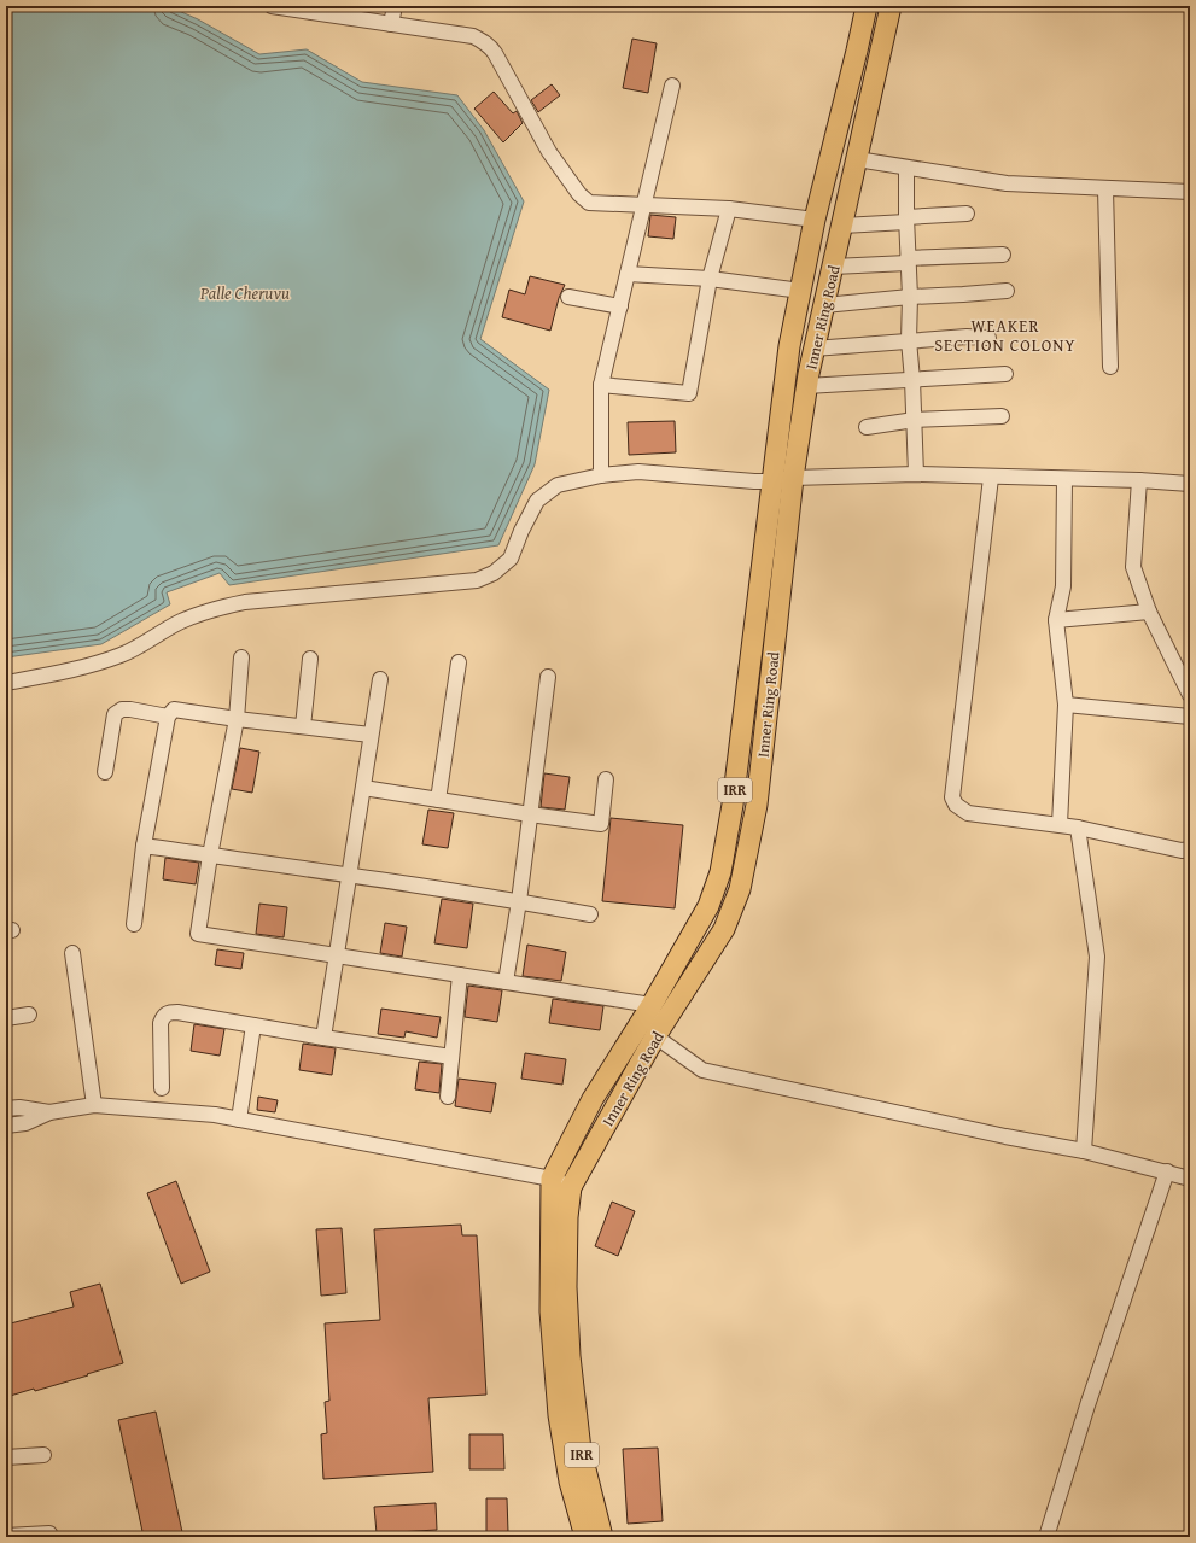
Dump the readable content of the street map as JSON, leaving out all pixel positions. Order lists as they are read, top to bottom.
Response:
{
  "streets": {
    "highway": ["Inner Ring Road", "IRR"]
  },
  "districts": ["WEAKER SECTION COLONY"],
  "water": ["Palle Cheruvu"]
}
